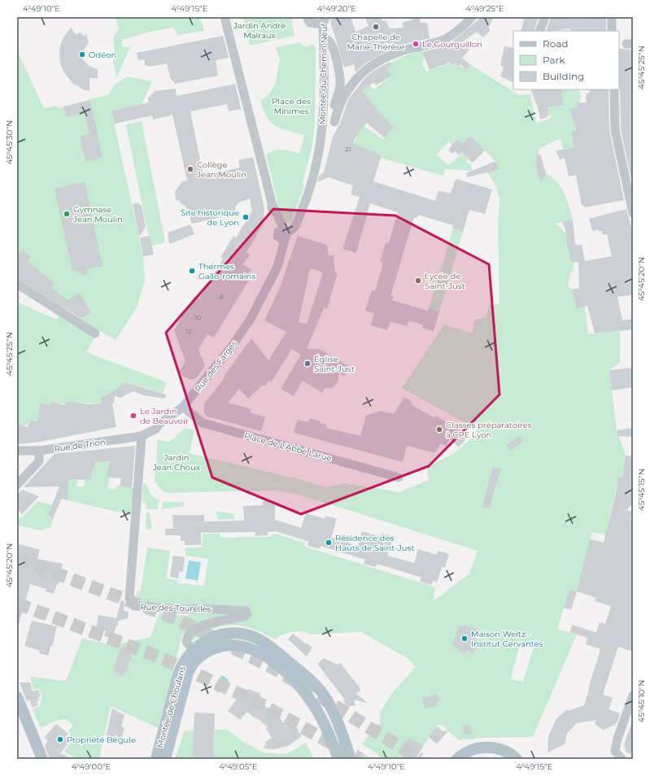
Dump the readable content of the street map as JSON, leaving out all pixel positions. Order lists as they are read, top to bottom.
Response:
{
  "streets": {
    "main road": ["Montée de Choulans"],
    "street": [
      "Montée du Chemin Neuf",
      "Rue des Farges",
      "Rue de Trion",
      "Place de L'Abbé Larue",
      "Rue des Tourelles"
    ]
  },
  "crossings": [
    ["Montée du Chemin Neuf", "Rue des Farges"],
    ["Rue des Farges", "Rue de Trion"],
    ["Rue des Farges", "Place de L'Abbé Larue"],
    ["Rue des Farges", "Rue des Tourelles"],
    ["Rue de Trion", "Rue des Tourelles"],
    ["Rue des Tourelles", "Montée de Choulans"]
  ],
  "parks": ["Jardin André Malraux", "Place des Minimes", "Jardin Jean Choux"],
  "places": [
    "Chapelle de Marie-Thérèse",
    "Le Gourguillon",
    "Odéon",
    "Collège Jean Moulin",
    "Gymnase Jean Moulin",
    "Site historique de Lyon",
    "Thermes Gallo-romains",
    "Lycée de Saint-Just",
    "Église Saint-Just",
    "Le Jardin de Beauvoir",
    "Classes préparatoires à CPE Lyon",
    "Résidence des Hauts de Saint-Just",
    "Maison Weitz - Institut Cervantès",
    "Propriété Bégule"
  ],
  "house_numbers": [
    "21",
    "8",
    "10",
    "12"
  ],
  "legend": ["Road", "Park", "Building"],
  "coordinates": [
    "4°49'10\"E",
    "4°49'15\"E",
    "4°49'20\"E",
    "4°49'25\"E",
    "45°45'25\"N",
    "45°45'30\"N",
    "45°45'20\"N",
    "45°45'15\"N",
    "45°45'10\"N",
    "4°49'00\"E",
    "4°49'05\"E"
  ]
}
